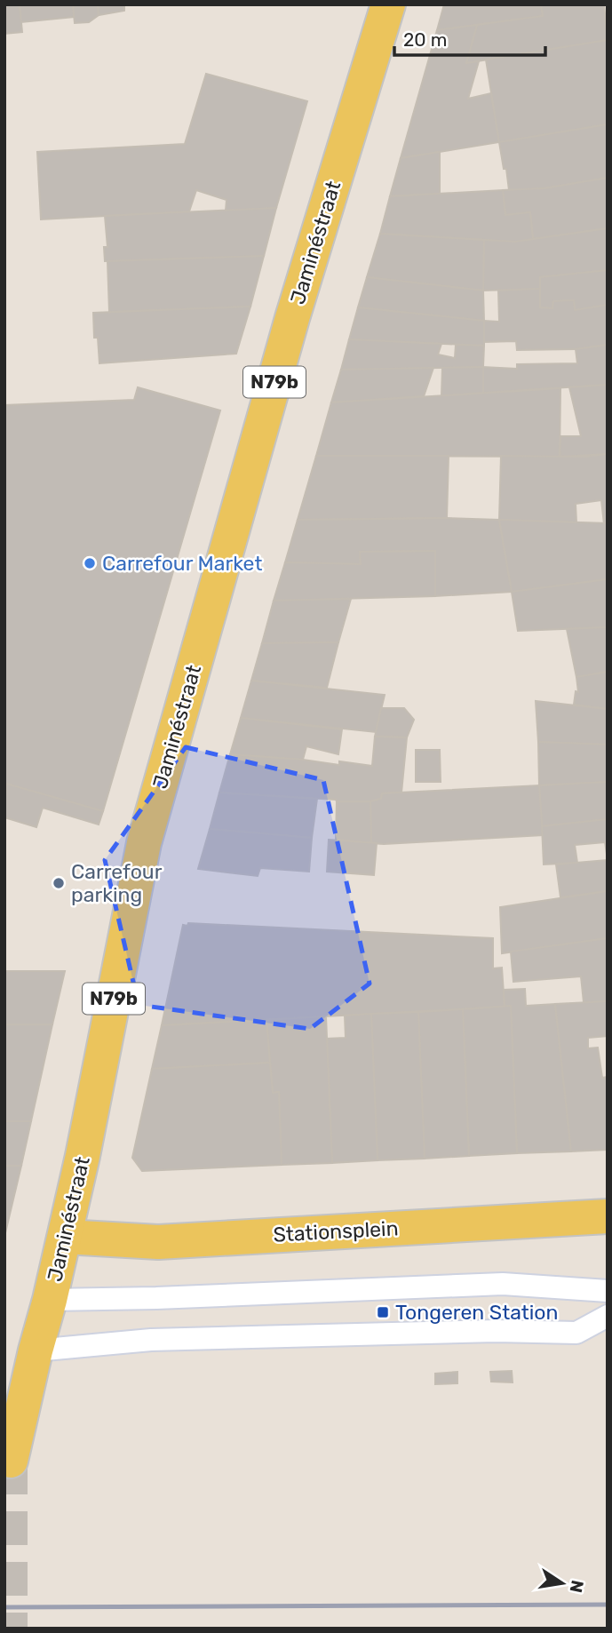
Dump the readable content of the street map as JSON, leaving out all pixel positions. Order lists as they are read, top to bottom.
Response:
{
  "streets": {
    "main road": ["Jaminéstraat", "N79b", "Stationsplein"]
  },
  "crossings": [
    ["Jaminéstraat", "Stationsplein"]
  ],
  "places": {
    "other": ["Carrefour Market", "Carrefour parking"],
    "transit": ["Tongeren Station"]
  },
  "scale_bar": "20 m",
  "north": "right"
}
